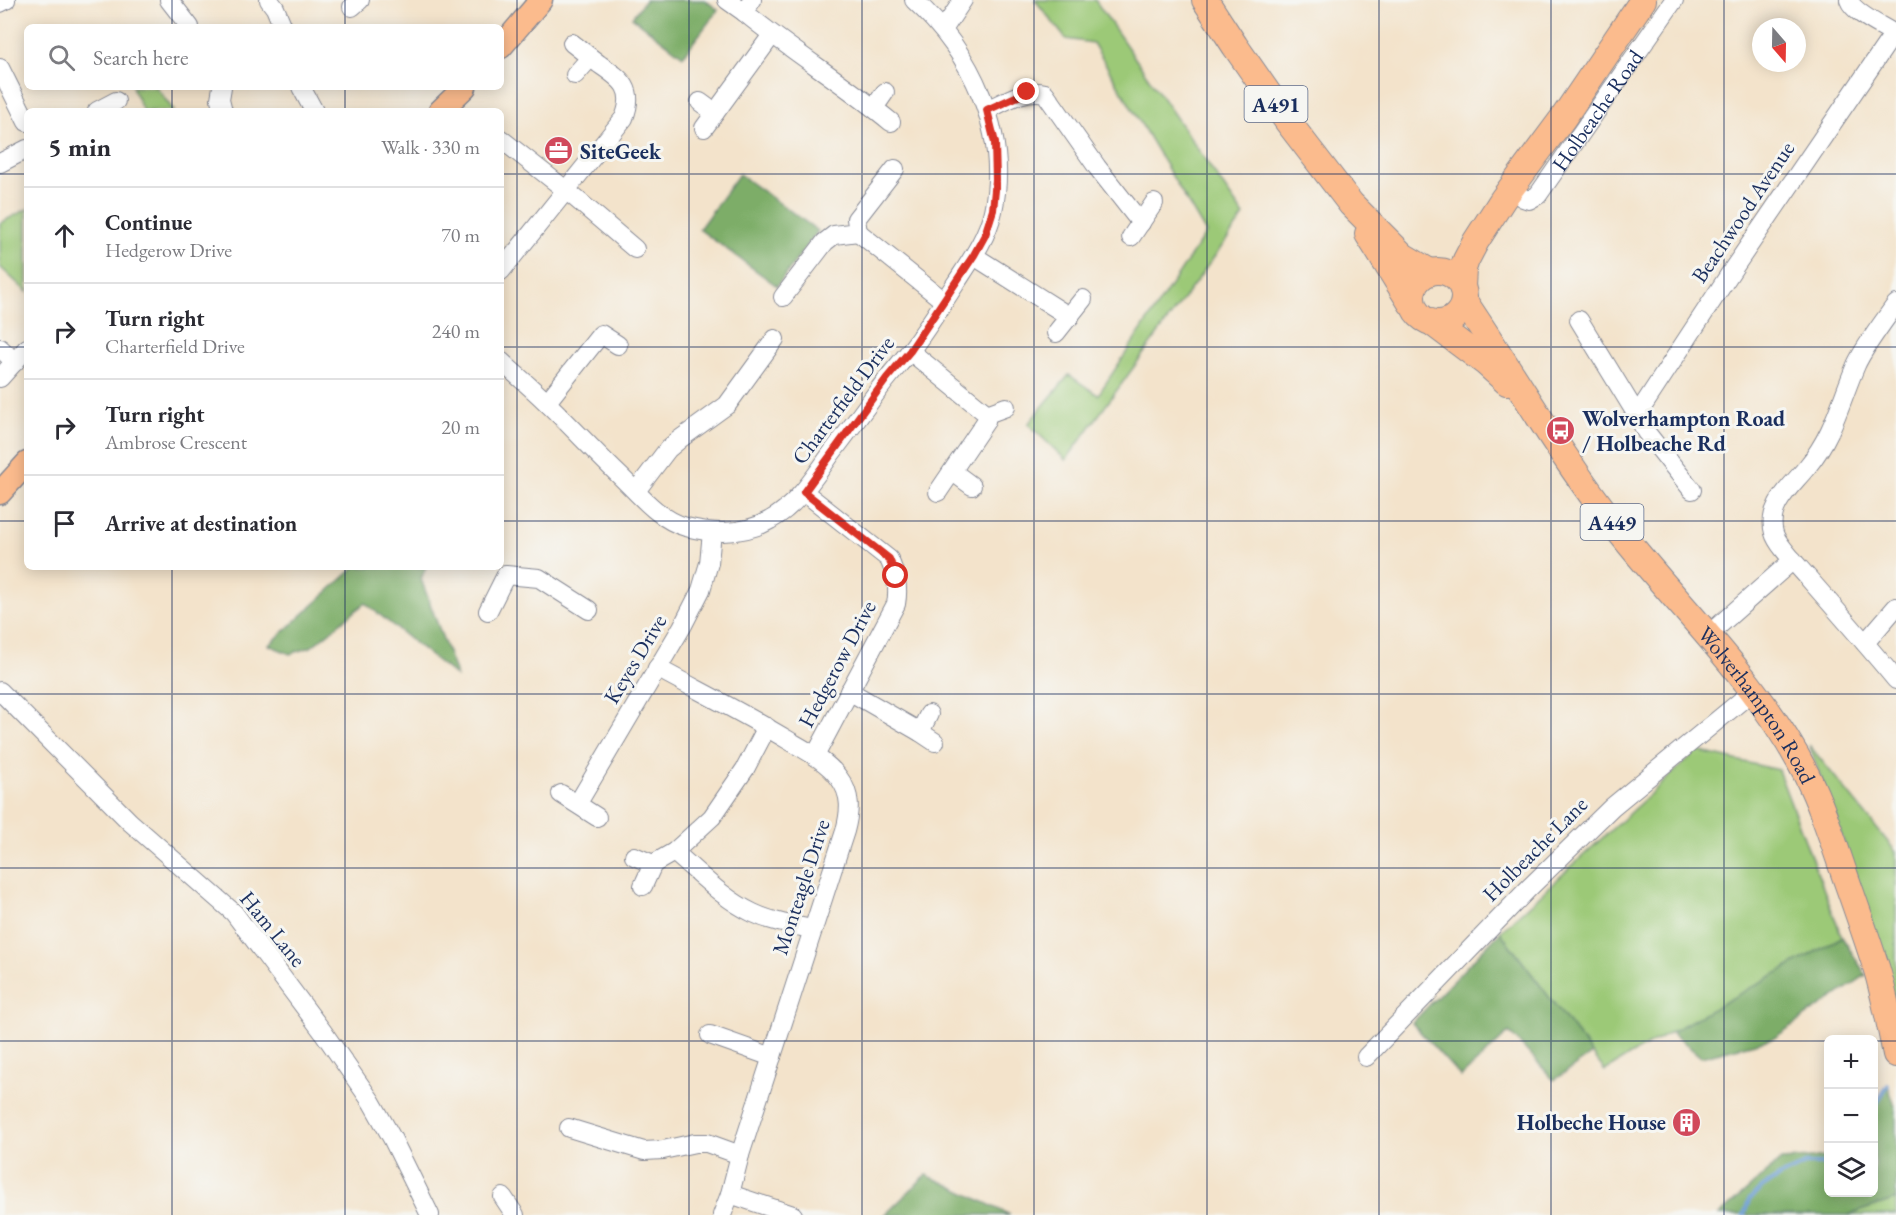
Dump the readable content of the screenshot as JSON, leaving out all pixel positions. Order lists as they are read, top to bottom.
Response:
{
  "streets": {
    "highway": [
      "A491",
      "Holbeache Road",
      "A449",
      "Wolverhampton Road"
    ],
    "street": [
      "Beachwood Avenue",
      "Charterfield Drive",
      "Keyes Drive",
      "Hedgerow Drive",
      "Holbeache Lane",
      "Monteagle Drive",
      "Ham Lane"
    ]
  },
  "crossings": [
    ["A491", "Holbeache Road"],
    ["A491", "Wolverhampton Road"],
    ["Holbeache Road", "Wolverhampton Road"],
    ["Charterfield Drive", "Keyes Drive"],
    ["Charterfield Drive", "Hedgerow Drive"],
    ["Keyes Drive", "Monteagle Drive"],
    ["Hedgerow Drive", "Monteagle Drive"],
    ["Wolverhampton Road", "Holbeache Lane"]
  ],
  "places": {
    "office": ["SiteGeek"],
    "bus stop": ["Wolverhampton Road / Holbeache Rd"],
    "building": ["Holbeche House"]
  },
  "north": "bottom",
  "page": {
    "search": "Search here",
    "heading": ["5 min", "Walk · 330 m"],
    "list": [
      ["Continue", "Hedgerow Drive", "70 m"],
      ["Turn right", "Charterfield Drive", "240 m"],
      ["Turn right", "Ambrose Crescent", "20 m"],
      "Arrive at destination"
    ],
    "map_buttons": ["+", "−"]
  }
}
